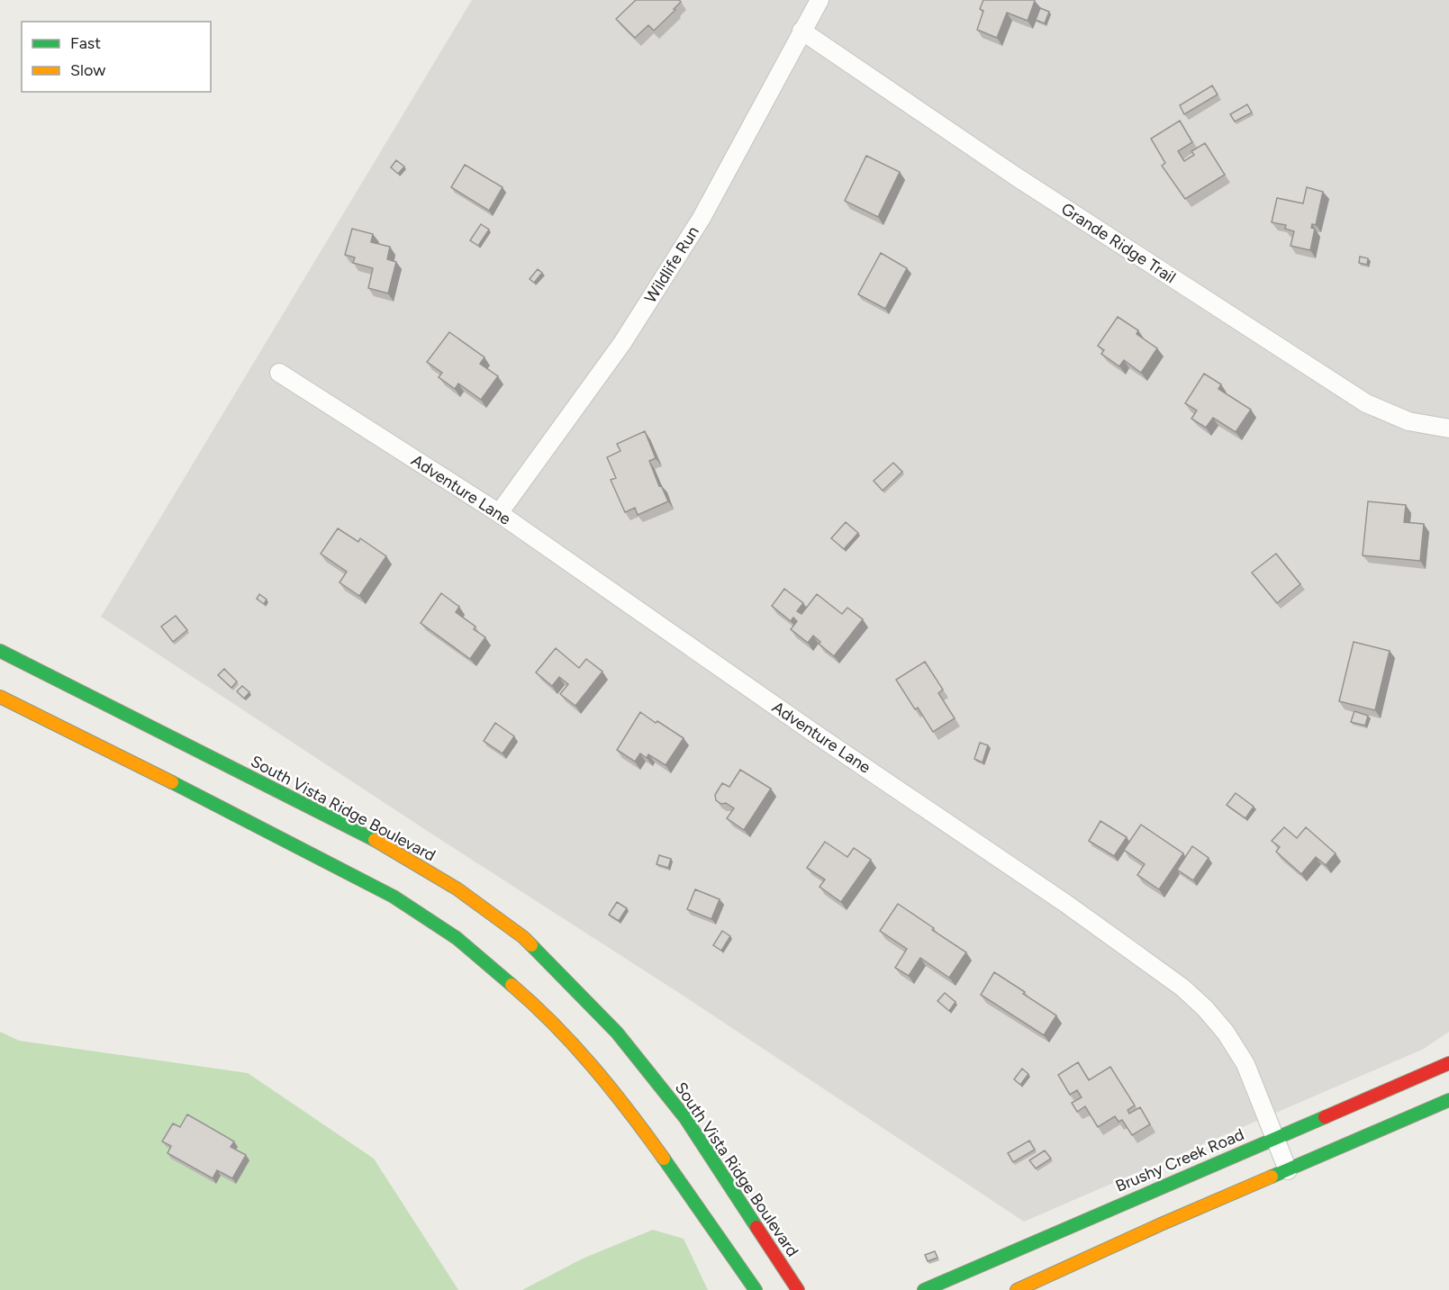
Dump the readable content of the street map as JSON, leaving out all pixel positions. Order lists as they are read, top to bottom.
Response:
{
  "streets": {
    "street": [
      "Grande Ridge Trail",
      "Wildlife Run",
      "Adventure Lane",
      "South Vista Ridge Boulevard",
      "Brushy Creek Road"
    ]
  },
  "crossings": [
    ["Grande Ridge Trail", "Wildlife Run"],
    ["Wildlife Run", "Adventure Lane"],
    ["Adventure Lane", "Brushy Creek Road"]
  ],
  "legend": ["Fast", "Slow"]
}
